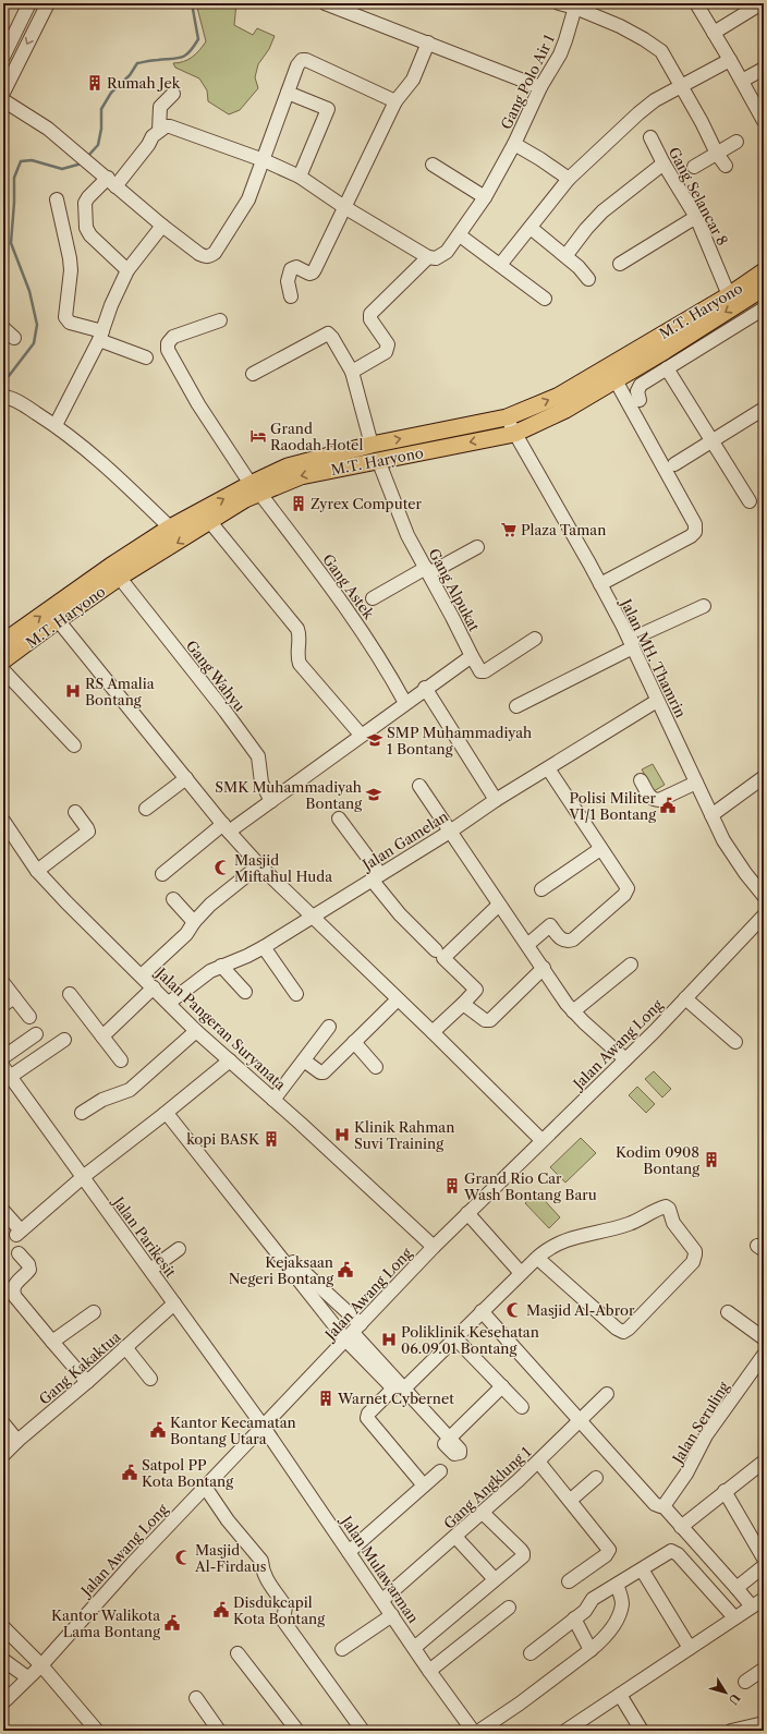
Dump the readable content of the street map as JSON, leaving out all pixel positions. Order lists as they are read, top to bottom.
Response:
{
  "streets": {
    "main road": ["M.T. Haryono"],
    "street": [
      "Gang Polo Air 1",
      "Gang Selancar 8",
      "Gang Astek",
      "Gang Alpukat",
      "Jalan MH. Thamrin",
      "Gang Wahyu",
      "Jalan Gamelan",
      "Jalan Pangeran Suryanata",
      "Jalan Awang Long",
      "Jalan Parikesit",
      "Gang Kakaktua",
      "Jalan Seruling",
      "Gang Angklung 1",
      "Jalan Mulawarman"
    ]
  },
  "crossings": [
    ["Gang Selancar 8", "M.T. Haryono"],
    ["M.T. Haryono", "Gang Astek"],
    ["M.T. Haryono", "Gang Alpukat"],
    ["M.T. Haryono", "Jalan MH. Thamrin"],
    ["M.T. Haryono", "Gang Wahyu"],
    ["Jalan MH. Thamrin", "Jalan Gamelan"],
    ["Jalan Gamelan", "Jalan Pangeran Suryanata"],
    ["Jalan Pangeran Suryanata", "Jalan Awang Long"],
    ["Jalan Awang Long", "Jalan Parikesit"],
    ["Jalan Awang Long", "Jalan Mulawarman"],
    ["Jalan Parikesit", "Gang Kakaktua"],
    ["Jalan Parikesit", "Jalan Mulawarman"],
    ["Gang Angklung 1", "Jalan Mulawarman"]
  ],
  "places": {
    "building": [
      "Rumah Jek",
      "Zyrex Computer",
      "kopi BASK",
      "Kodim 0908 Bontang",
      "Grand Rio Car Wash Bontang Baru",
      "Warnet Cybernet"
    ],
    "hotel": ["Grand Raodah Hotel"],
    "supermarket": ["Plaza Taman"],
    "hospital": ["RS Amalia Bontang", "Klinik Rahman Suvi Training", "Poliklinik Kesehatan 06.09.01 Bontang"],
    "school or university": ["SMP Muhammadiyah 1 Bontang", "SMK Muhammadiyah Bontang"],
    "public building": [
      "Polisi Militer VI/1 Bontang",
      "Kejaksaan Negeri Bontang",
      "Kantor Kecamatan Bontang Utara",
      "Satpol PP Kota Bontang",
      "Disdukcapil Kota Bontang",
      "Kantor Walikota Lama Bontang"
    ],
    "mosque": ["Masjid Miftahul Huda", "Masjid Al-Abror", "Masjid Al-Firdaus"]
  },
  "north": "bottom right"
}
